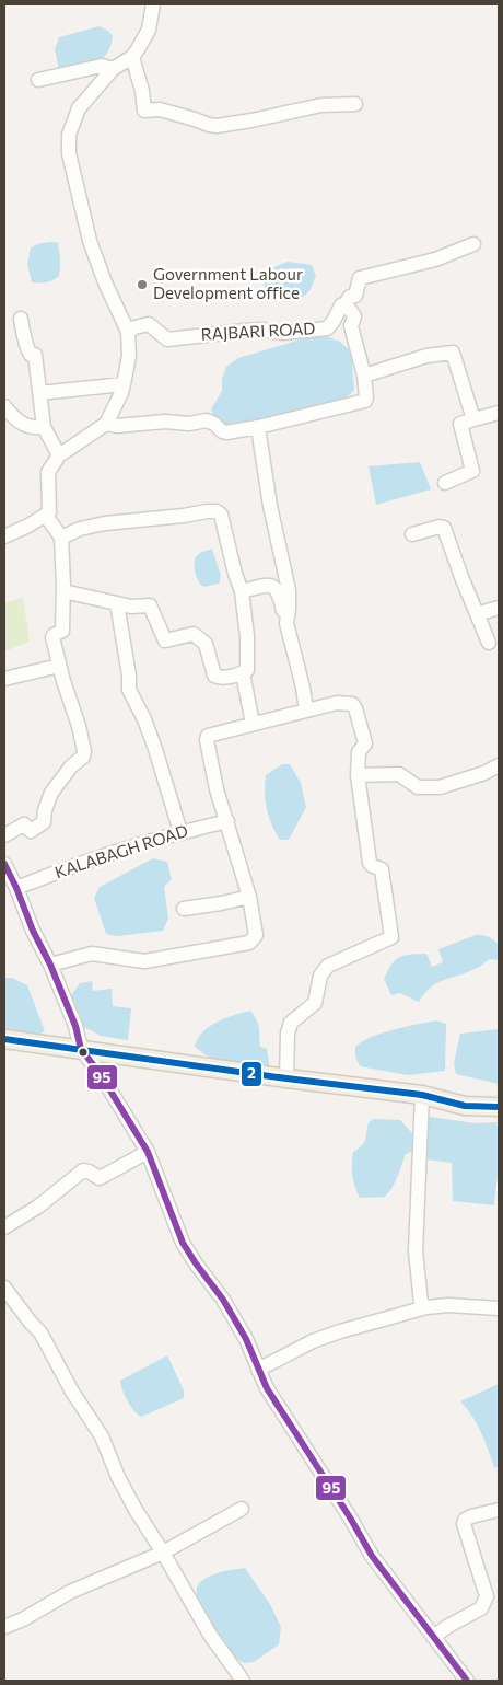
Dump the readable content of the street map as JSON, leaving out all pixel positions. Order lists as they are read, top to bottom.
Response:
{
  "streets": {
    "street": ["RAJBARI ROAD", "KALABAGH ROAD"]
  },
  "places": ["Government Labour Development office"],
  "lines": ["transit line 95", "transit line 2"]
}
